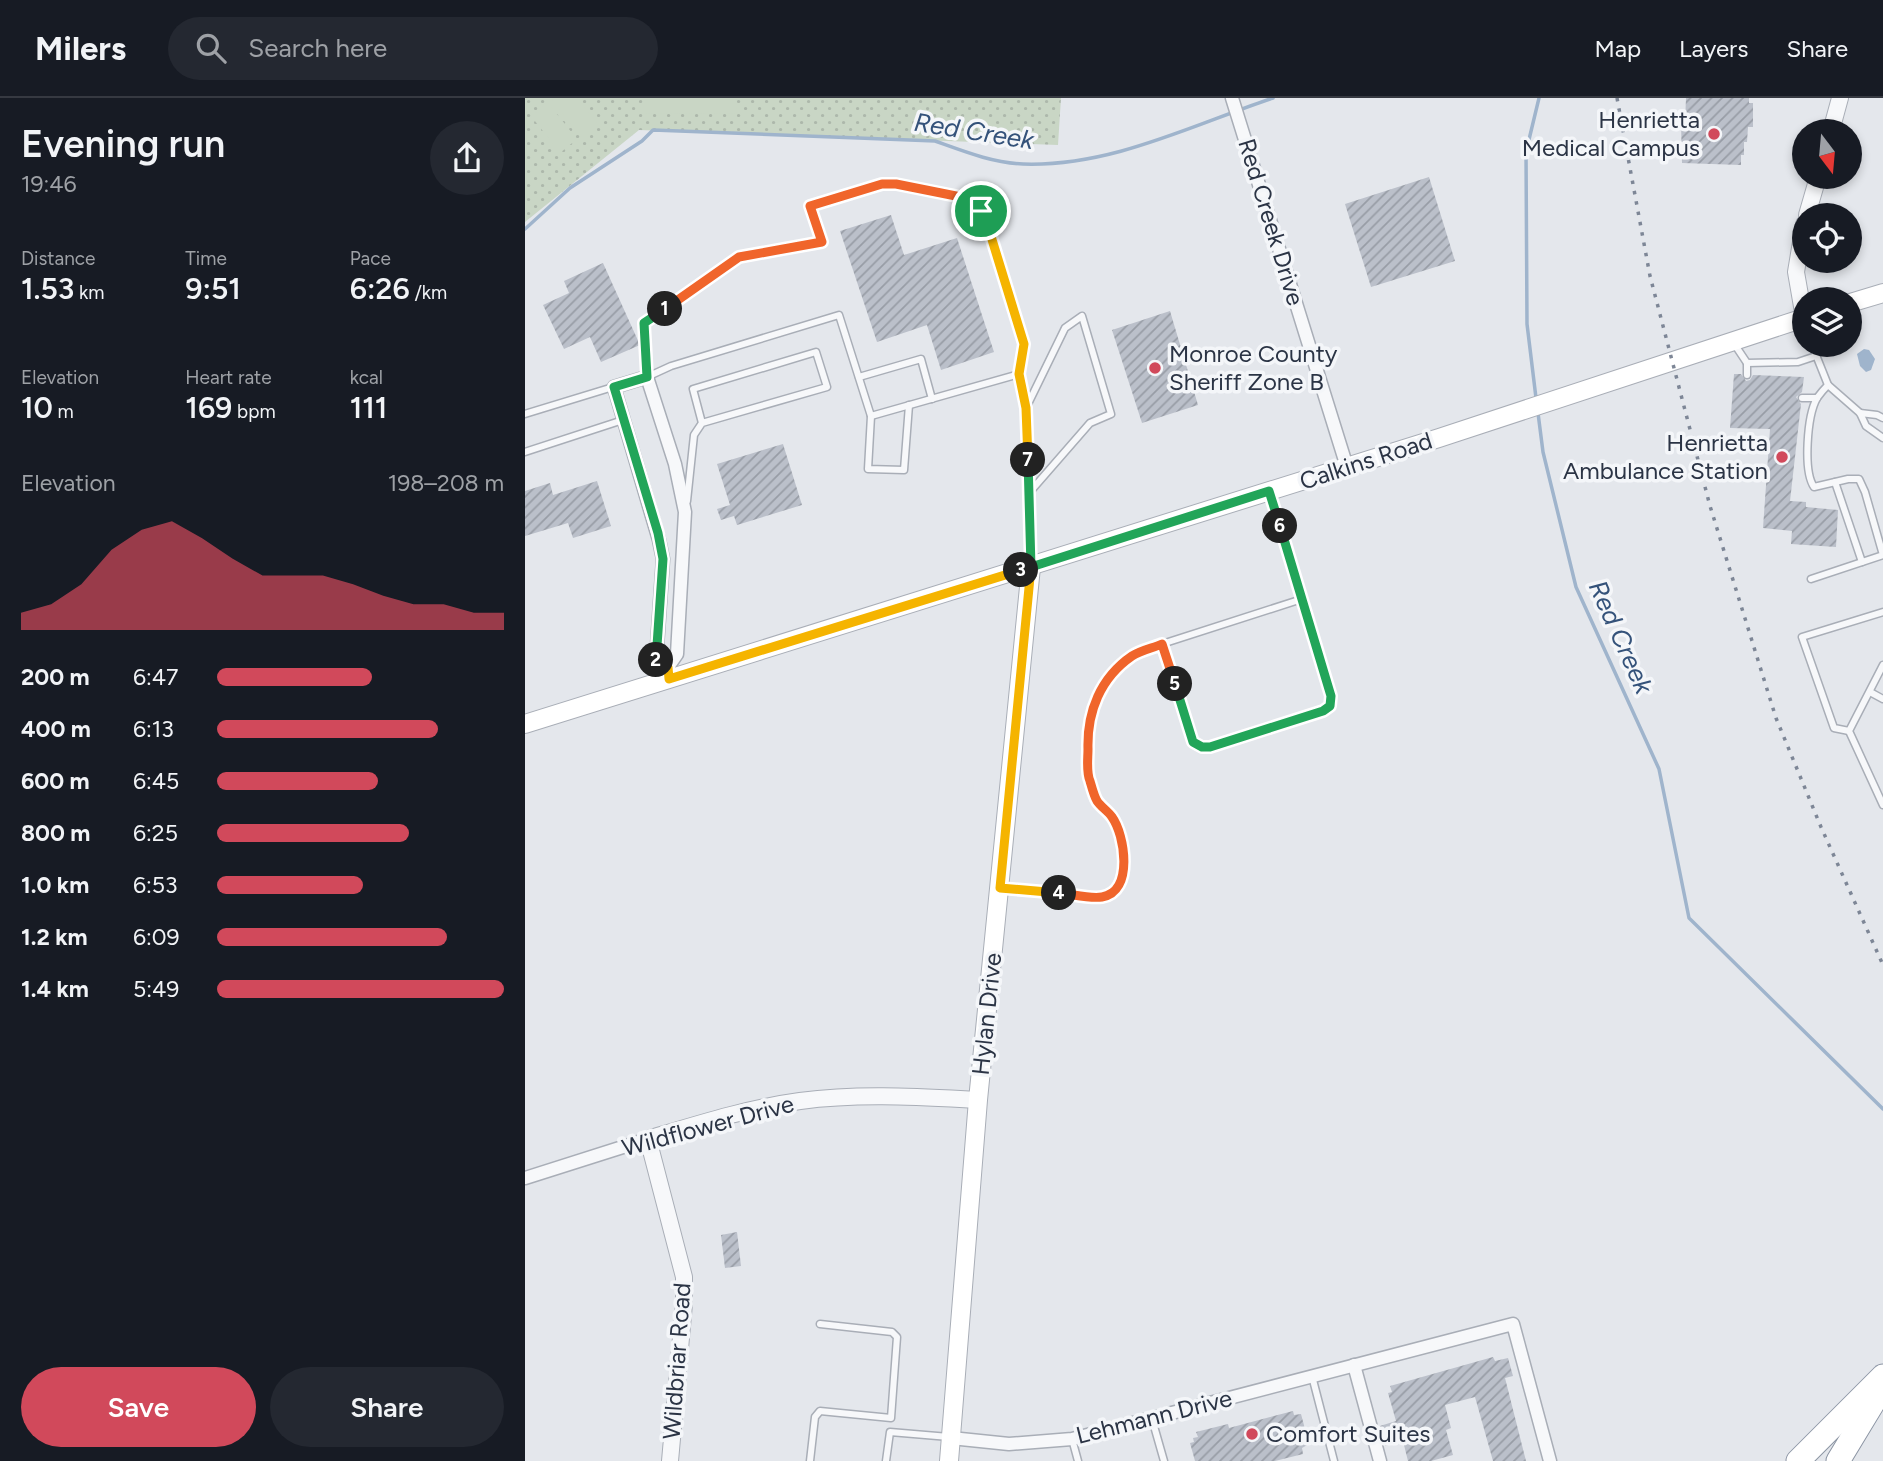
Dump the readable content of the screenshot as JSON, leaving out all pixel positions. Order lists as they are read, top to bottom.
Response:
{
  "streets": {
    "main road": ["Calkins Road", "Hylan Drive"],
    "street": [
      "Red Creek Drive",
      "Wildflower Drive",
      "Wildbriar Road",
      "Lehmann Drive"
    ]
  },
  "crossings": [
    ["Red Creek Drive", "Calkins Road"],
    ["Calkins Road", "Hylan Drive"],
    ["Hylan Drive", "Wildflower Drive"],
    ["Hylan Drive", "Lehmann Drive"],
    ["Wildflower Drive", "Wildbriar Road"]
  ],
  "water": ["Red Creek"],
  "places": [
    "Henrietta Medical Campus",
    "Monroe County Sheriff Zone B",
    "Henrietta Ambulance Station",
    "Comfort Suites"
  ],
  "north": "bottom",
  "page": {
    "header": "Milers",
    "search": "Search here",
    "nav": ["Map", "Layers", "Share"],
    "heading": ["Evening run", "19:46"],
    "stats": [
      ["Distance", "1.53 km"],
      ["Time", "9:51"],
      ["Pace", "6:26 /km"],
      ["Elevation", "10 m"],
      ["Heart rate", "169 bpm"],
      ["kcal", "111"]
    ],
    "pins": [
      "1",
      "7",
      "6",
      "3",
      "2",
      "5",
      "4"
    ],
    "chart": ["Elevation", "198–208 m"],
    "list": [
      {
        "name": "200 m",
        "note": "6:47"
      },
      {
        "name": "400 m",
        "note": "6:13"
      },
      {
        "name": "600 m",
        "note": "6:45"
      },
      {
        "name": "800 m",
        "note": "6:25"
      },
      {
        "name": "1.0 km",
        "note": "6:53"
      },
      {
        "name": "1.2 km",
        "note": "6:09"
      },
      {
        "name": "1.4 km",
        "note": "5:49"
      }
    ],
    "buttons": ["Save", "Share"]
  }
}
